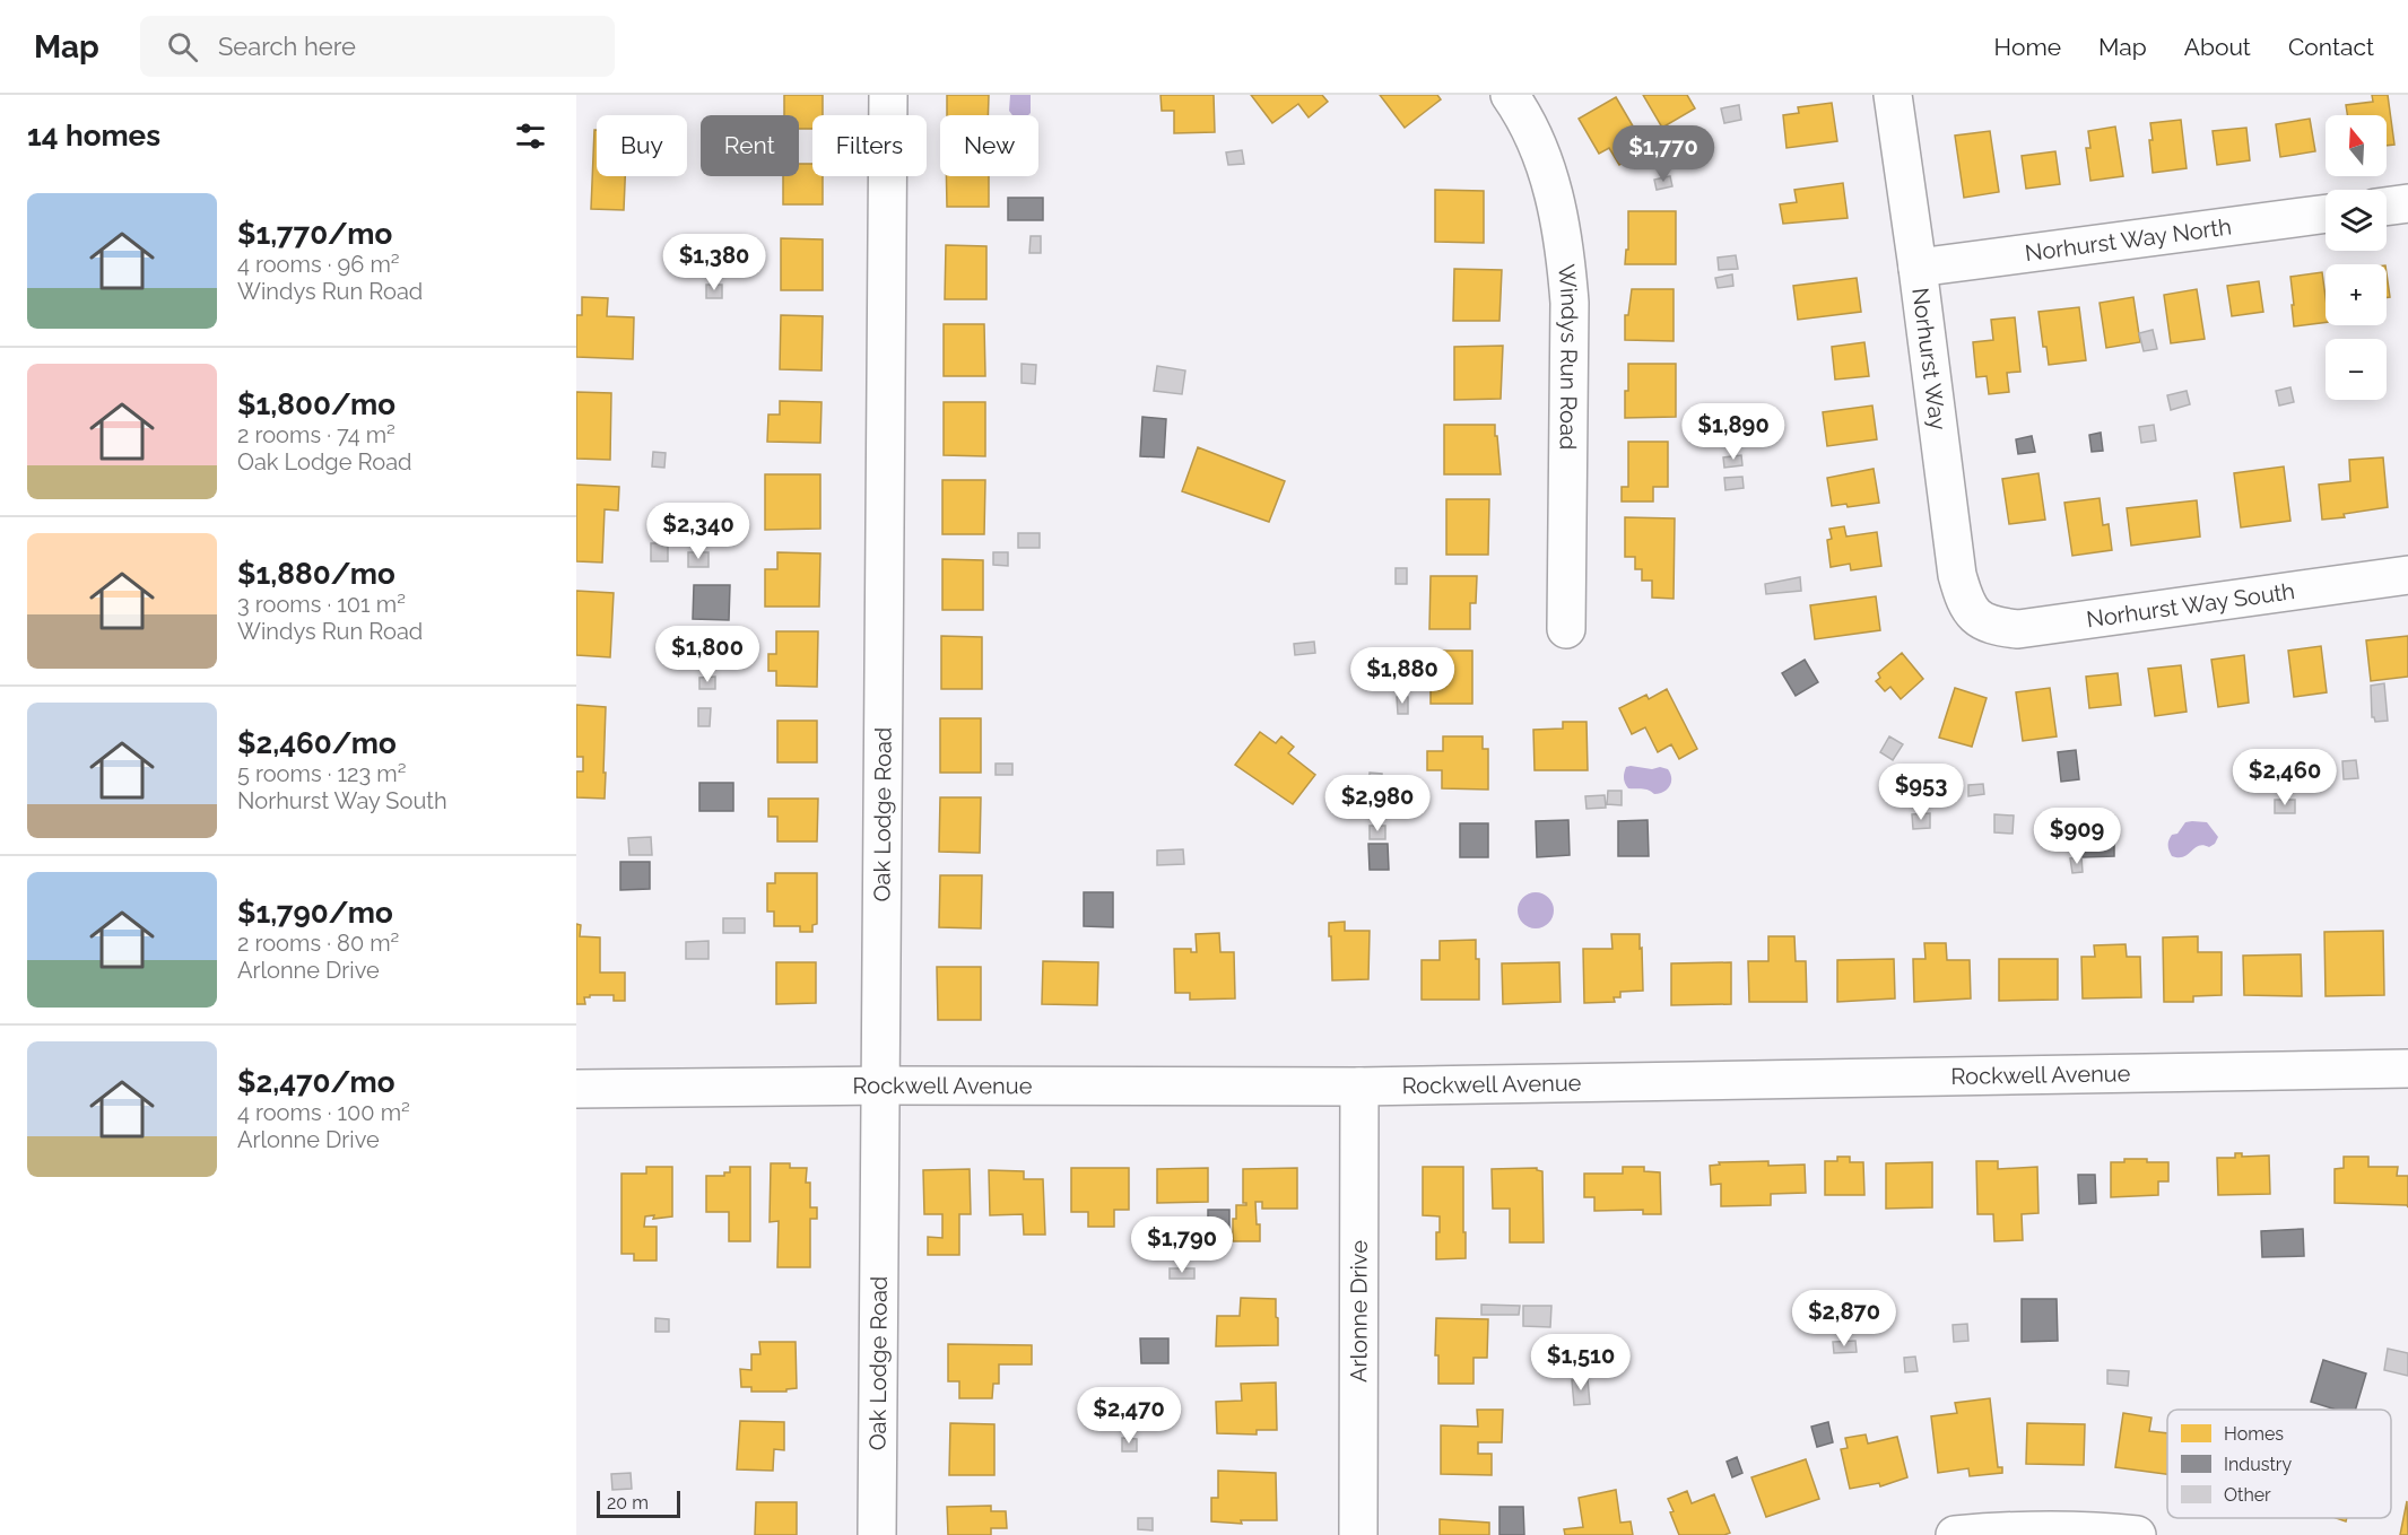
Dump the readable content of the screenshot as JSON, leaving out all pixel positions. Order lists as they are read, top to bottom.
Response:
{
  "streets": {
    "street": [
      "Norhurst Way North",
      "Windys Run Road",
      "Norhurst Way",
      "Norhurst Way South",
      "Oak Lodge Road",
      "Rockwell Avenue",
      "Arlonne Drive"
    ]
  },
  "crossings": [
    ["Norhurst Way North", "Norhurst Way"],
    ["Norhurst Way", "Norhurst Way South"],
    ["Oak Lodge Road", "Rockwell Avenue"],
    ["Rockwell Avenue", "Arlonne Drive"]
  ],
  "legend": ["Homes", "Industry", "Other"],
  "scale_bar": "20 m",
  "north": "top",
  "page": {
    "header": "Map",
    "search": "Search here",
    "nav": [
      "Home",
      "Map",
      "About",
      "Contact"
    ],
    "heading": "14 homes",
    "map_buttons": ["+", "−"],
    "chip": [
      "Buy",
      "Rent",
      "Filters",
      "New"
    ],
    "price": [
      "$1,770",
      "$1,380",
      "$1,890",
      "$2,340",
      "$1,800",
      "$1,880",
      "$2,460",
      "$953",
      "$2,980",
      "$909",
      "$1,790",
      "$2,870",
      "$1,510",
      "$2,470"
    ],
    "list": [
      {
        "name": "$1,770/mo",
        "note": "4 rooms · 96 m² · Windys Run Road"
      },
      {
        "name": "$1,800/mo",
        "note": "2 rooms · 74 m² · Oak Lodge Road"
      },
      {
        "name": "$1,880/mo",
        "note": "3 rooms · 101 m² · Windys Run Road"
      },
      {
        "name": "$2,460/mo",
        "note": "5 rooms · 123 m² · Norhurst Way South"
      },
      {
        "name": "$1,790/mo",
        "note": "2 rooms · 80 m² · Arlonne Drive"
      },
      {
        "name": "$2,470/mo",
        "note": "4 rooms · 100 m² · Arlonne Drive"
      }
    ],
    "scale": "20 m"
  }
}
